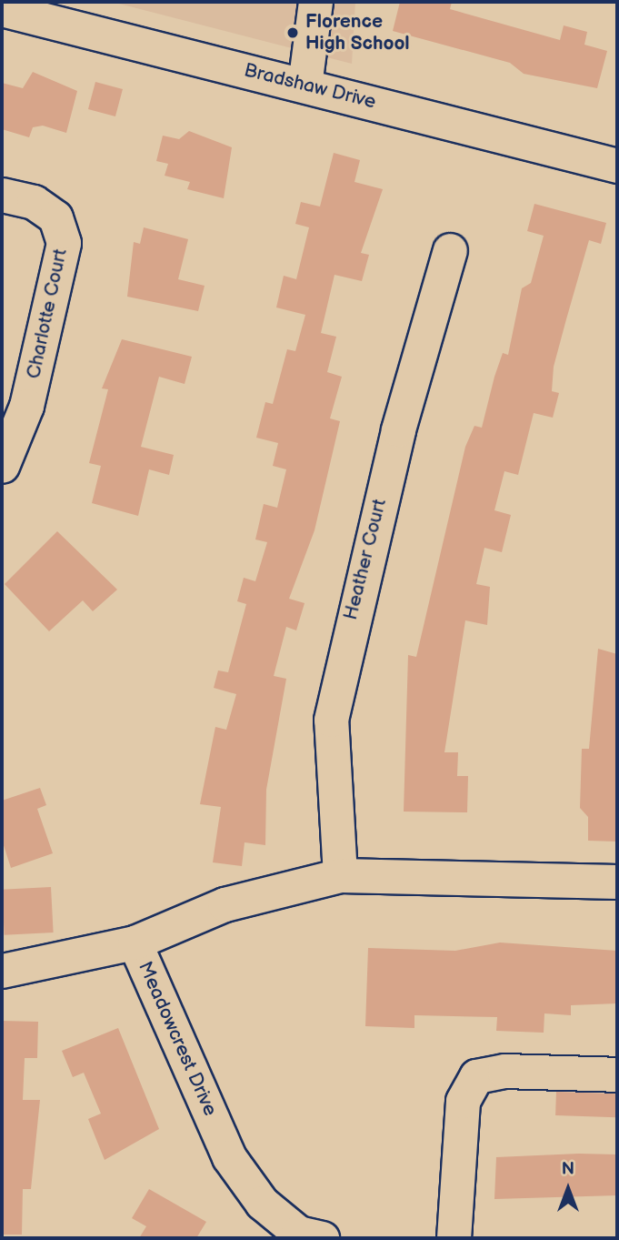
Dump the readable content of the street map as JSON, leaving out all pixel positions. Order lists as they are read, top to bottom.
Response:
{
  "streets": {
    "street": [
      "Bradshaw Drive",
      "Charlotte Court",
      "Heather Court",
      "Meadowcrest Drive"
    ]
  },
  "crossings": [
    ["Heather Court", "Meadowcrest Drive"]
  ],
  "places": ["Florence High School"],
  "north": "top"
}
